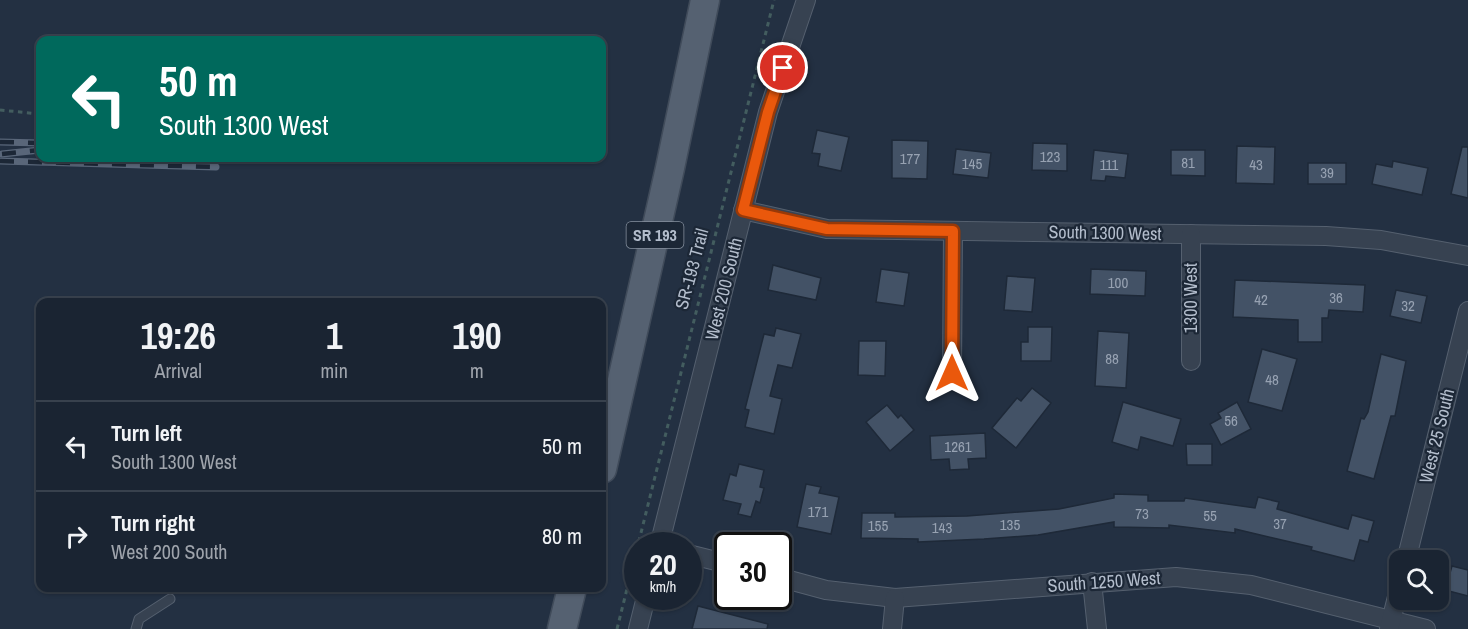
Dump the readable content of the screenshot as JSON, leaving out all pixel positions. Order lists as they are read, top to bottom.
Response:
{
  "streets": {
    "main road": ["SR 193"],
    "street": [
      "South 1300 West",
      "West 200 South",
      "1300 West",
      "West 25 South",
      "South 1250 West"
    ],
    "path": ["SR-193 Trail"]
  },
  "crossings": [
    ["South 1300 West", "West 200 South"],
    ["South 1300 West", "1300 West"]
  ],
  "house_numbers": [
    "123",
    "177",
    "81",
    "145",
    "111",
    "43",
    "39",
    "100",
    "36",
    "42",
    "32",
    "88",
    "48",
    "56",
    "1261",
    "171",
    "73",
    "55",
    "37",
    "135",
    "155",
    "143"
  ],
  "page": {
    "turn": ["50 m", "South 1300 West"],
    "eta": [
      "19:26",
      "Arrival",
      "1",
      "min",
      "190",
      "m"
    ],
    "list": [
      {
        "name": "Turn left",
        "note": "South 1300 West",
        "value": "50 m"
      },
      {
        "name": "Turn right",
        "note": "West 200 South",
        "value": "80 m"
      }
    ],
    "speed": "20 km/h",
    "limit": "30"
  }
}
